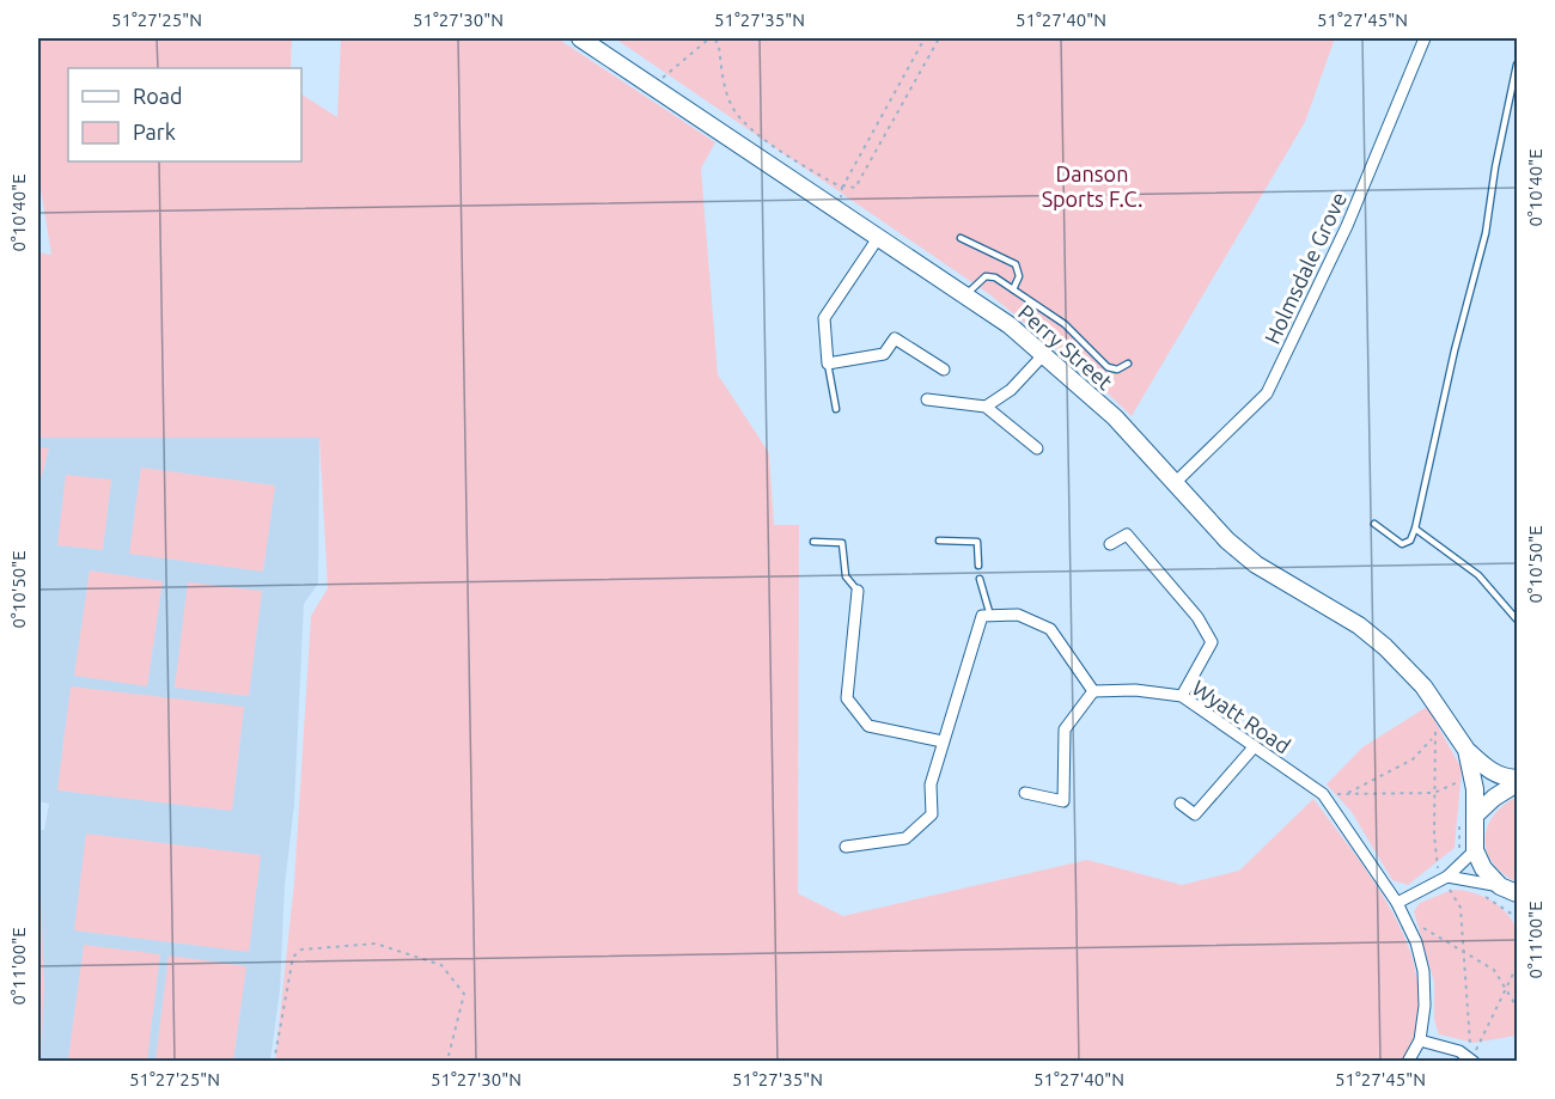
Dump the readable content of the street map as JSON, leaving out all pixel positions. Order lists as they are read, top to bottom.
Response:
{
  "streets": {
    "main road": ["Perry Street"],
    "street": ["Holmsdale Grove", "Wyatt Road"]
  },
  "crossings": [
    ["Holmsdale Grove", "Perry Street"]
  ],
  "parks": ["Danson Sports F.C."],
  "legend": ["Road", "Park"],
  "coordinates": [
    "51°27'25\"N",
    "51°27'30\"N",
    "51°27'35\"N",
    "51°27'40\"N",
    "51°27'45\"N",
    "0°10'40\"E",
    "0°10'50\"E",
    "0°11'00\"E"
  ]
}
